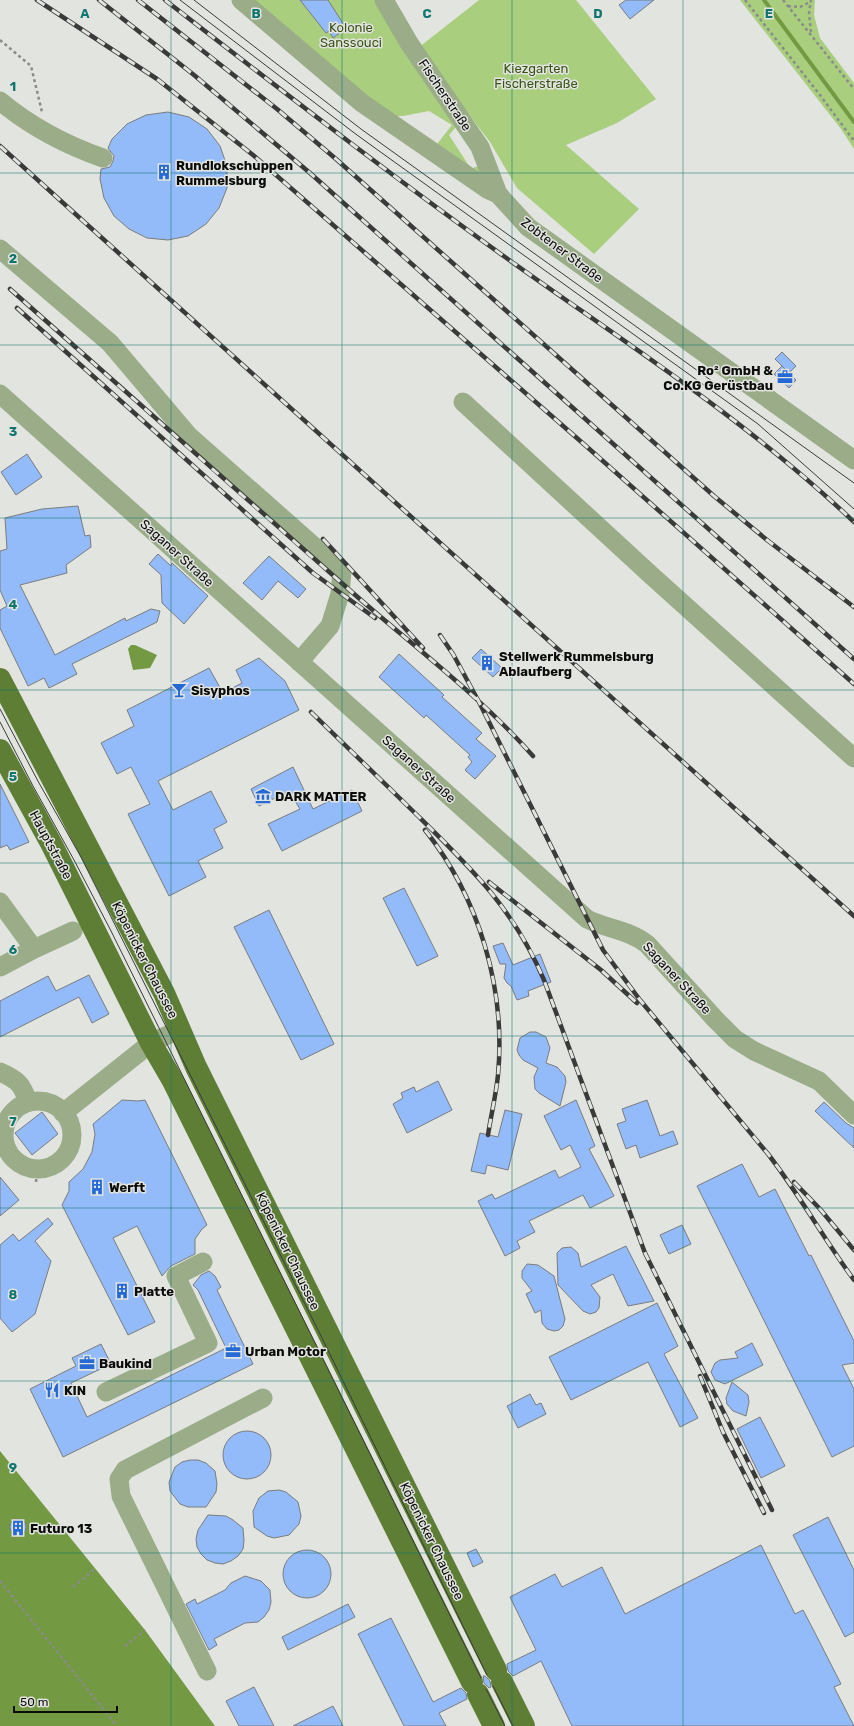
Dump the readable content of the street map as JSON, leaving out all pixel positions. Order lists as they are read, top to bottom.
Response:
{
  "streets": {
    "main road": ["Hauptstraße", "Köpenicker Chaussee"],
    "street": ["Fischerstraße", "Zobtener Straße", "Saganer Straße"]
  },
  "crossings": [
    ["Fischerstraße", "Zobtener Straße"],
    ["Hauptstraße", "Köpenicker Chaussee"]
  ],
  "parks": ["Kolonie Sanssouci", "Kiezgarten Fischerstraße"],
  "places": {
    "building": [
      "Rundlokschuppen Rummelsburg",
      "Stellwerk Rummelsburg Ablaufberg",
      "Werft",
      "Platte",
      "Futuro 13"
    ],
    "office": ["Ro² GmbH & Co.KG Gerüstbau", "Urban Motor", "Baukind"],
    "bar": ["Sisyphos"],
    "museum": ["DARK MATTER"],
    "restaurant": ["KIN"]
  },
  "scale_bar": "50 m",
  "grid": {
    "columns": [
      "A",
      "B",
      "C",
      "D",
      "E"
    ],
    "rows": [
      "1",
      "2",
      "3",
      "4",
      "5",
      "6",
      "7",
      "8",
      "9"
    ]
  }
}
